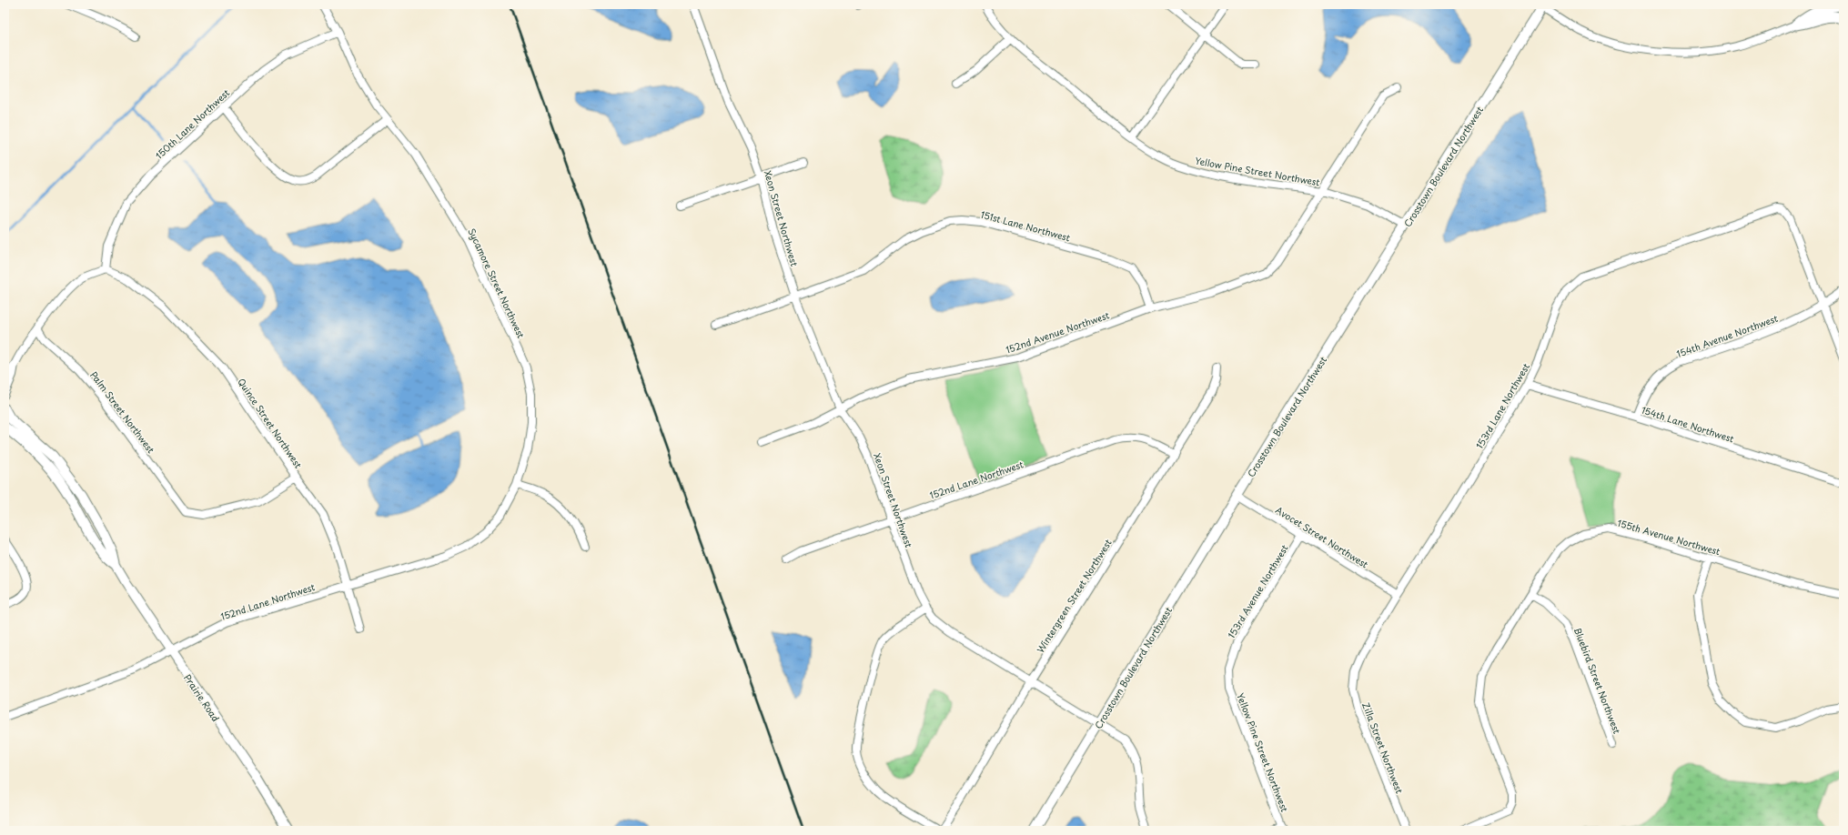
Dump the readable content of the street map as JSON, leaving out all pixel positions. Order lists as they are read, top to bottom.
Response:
{
  "streets": {
    "street": [
      "150th Lane Northwest",
      "Crosstown Boulevard Northwest",
      "Yellow Pine Street Northwest",
      "Xeon Street Northwest",
      "151st Lane Northwest",
      "Sycamore Street Northwest",
      "152nd Avenue Northwest",
      "154th Avenue Northwest",
      "153rd Lane Northwest",
      "Palm Street Northwest",
      "Quince Street Northwest",
      "154th Lane Northwest",
      "152nd Lane Northwest",
      "Avocet Street Northwest",
      "155th Avenue Northwest",
      "153rd Avenue Northwest",
      "Wintergreen Street Northwest",
      "Bluebird Street Northwest",
      "Prairie Road",
      "Zilla Street Northwest"
    ]
  },
  "crossings": [
    ["150th Lane Northwest", "Sycamore Street Northwest"],
    ["150th Lane Northwest", "Quince Street Northwest"],
    ["Crosstown Boulevard Northwest", "Yellow Pine Street Northwest"],
    ["Crosstown Boulevard Northwest", "Xeon Street Northwest"],
    ["Crosstown Boulevard Northwest", "Avocet Street Northwest"],
    ["Yellow Pine Street Northwest", "152nd Avenue Northwest"],
    ["Yellow Pine Street Northwest", "153rd Avenue Northwest"],
    ["Xeon Street Northwest", "151st Lane Northwest"],
    ["Xeon Street Northwest", "152nd Avenue Northwest"],
    ["Xeon Street Northwest", "152nd Lane Northwest"],
    ["Xeon Street Northwest", "Wintergreen Street Northwest"],
    ["151st Lane Northwest", "152nd Avenue Northwest"],
    ["Sycamore Street Northwest", "152nd Lane Northwest"],
    ["154th Avenue Northwest", "153rd Lane Northwest"],
    ["154th Avenue Northwest", "154th Lane Northwest"],
    ["153rd Lane Northwest", "154th Lane Northwest"],
    ["153rd Lane Northwest", "Avocet Street Northwest"],
    ["153rd Lane Northwest", "Zilla Street Northwest"],
    ["Palm Street Northwest", "Quince Street Northwest"],
    ["Quince Street Northwest", "152nd Lane Northwest"],
    ["152nd Lane Northwest", "Wintergreen Street Northwest"],
    ["152nd Lane Northwest", "Prairie Road"],
    ["Avocet Street Northwest", "153rd Avenue Northwest"],
    ["155th Avenue Northwest", "Bluebird Street Northwest"]
  ]
}
